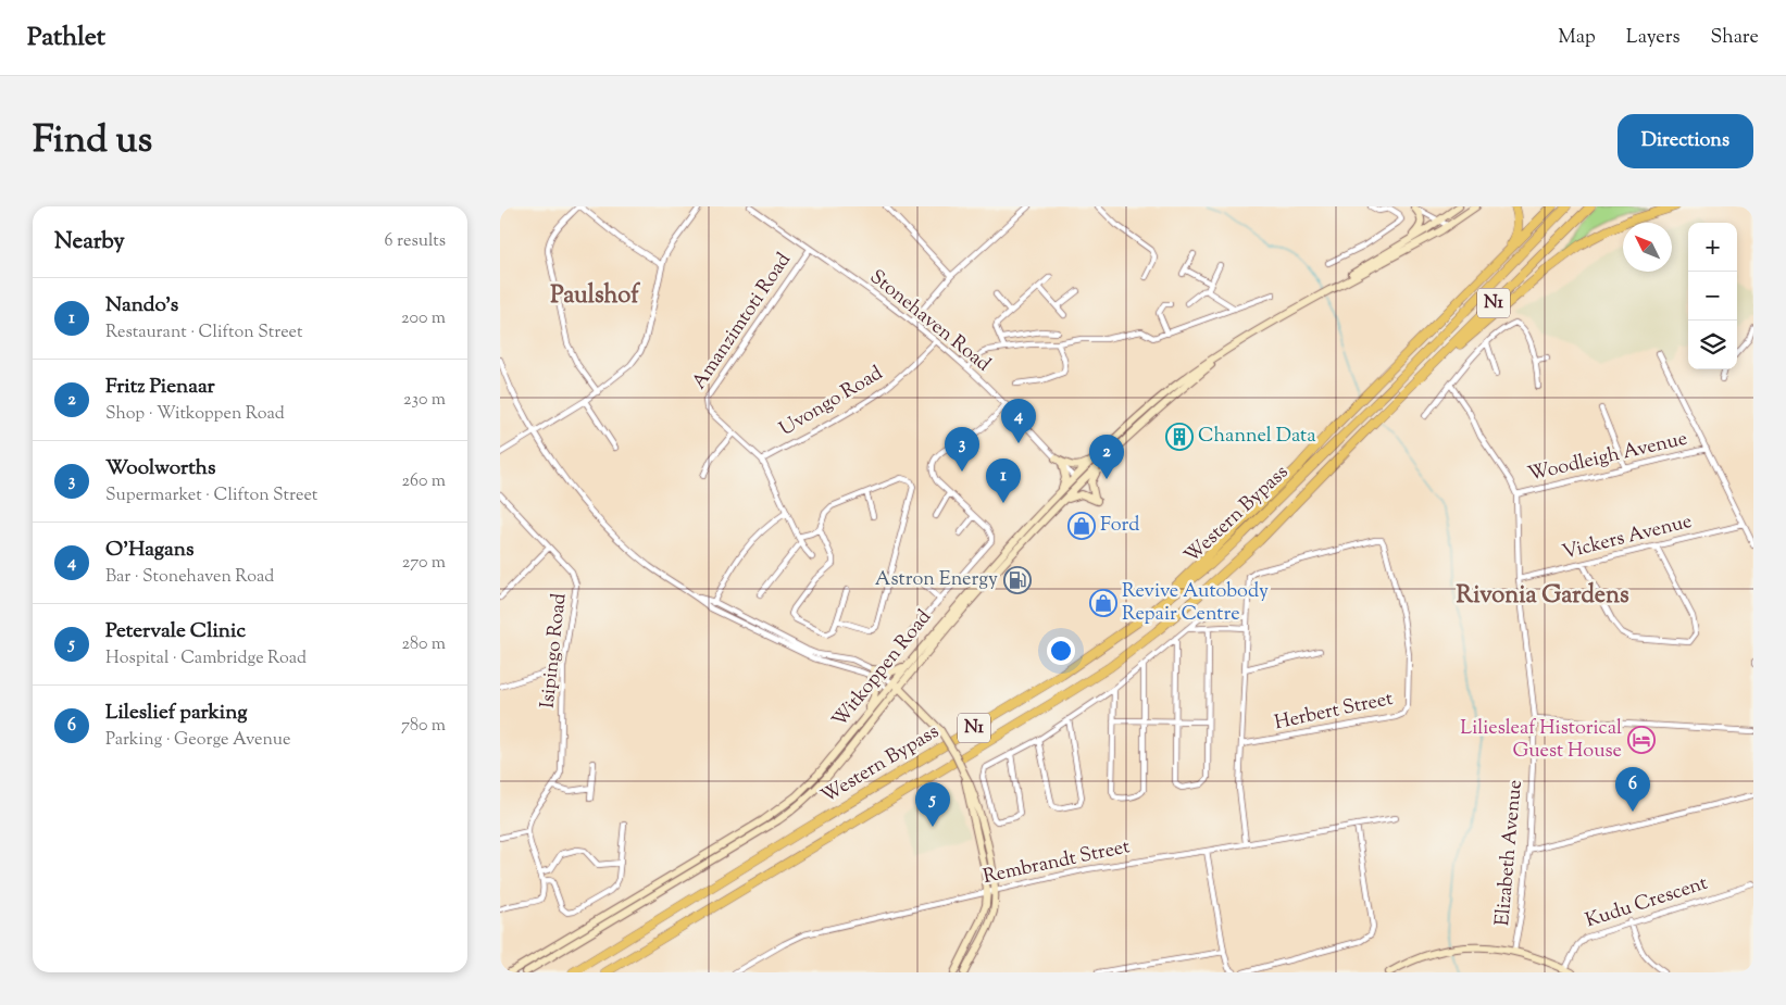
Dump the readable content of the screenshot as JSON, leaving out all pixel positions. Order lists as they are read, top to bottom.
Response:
{
  "streets": {
    "highway": ["N1", "Western Bypass"],
    "main road": ["Witkoppen Road"],
    "street": [
      "Amanzimtoti Road",
      "Stonehaven Road",
      "Uvongo Road",
      "Woodleigh Avenue",
      "Vickers Avenue",
      "Isipingo Road",
      "Herbert Street",
      "Elizabeth Avenue",
      "Rembrandt Street",
      "Kudu Crescent"
    ]
  },
  "crossings": [
    ["Amanzimtoti Road", "Stonehaven Road"],
    ["Amanzimtoti Road", "Uvongo Road"],
    ["Stonehaven Road", "Uvongo Road"],
    ["Stonehaven Road", "Witkoppen Road"],
    ["Woodleigh Avenue", "Elizabeth Avenue"],
    ["Vickers Avenue", "Elizabeth Avenue"],
    ["Herbert Street", "Rembrandt Street"]
  ],
  "districts": ["Paulshof", "Rivonia Gardens"],
  "places": {
    "building": ["Channel Data"],
    "shop": ["Ford", "Revive Autobody Repair Centre"],
    "fuel station": ["Astron Energy"],
    "hotel": ["Liliesleaf Historical Guest House"]
  },
  "north": "top left",
  "page": {
    "header": "Pathlet",
    "nav": ["Map", "Layers", "Share"],
    "title": "Find us",
    "buttons": "Directions",
    "heading": ["Nearby", "6 results"],
    "map_buttons": ["+", "−"],
    "list": [
      {
        "mark": "1",
        "name": "Nando's",
        "note": "Restaurant · Clifton Street",
        "value": "200 m"
      },
      {
        "mark": "2",
        "name": "Fritz Pienaar",
        "note": "Shop · Witkoppen Road",
        "value": "230 m"
      },
      {
        "mark": "3",
        "name": "Woolworths",
        "note": "Supermarket · Clifton Street",
        "value": "260 m"
      },
      {
        "mark": "4",
        "name": "O'Hagans",
        "note": "Bar · Stonehaven Road",
        "value": "270 m"
      },
      {
        "mark": "5",
        "name": "Petervale Clinic",
        "note": "Hospital · Cambridge Road",
        "value": "280 m"
      },
      {
        "mark": "6",
        "name": "Lileslief parking",
        "note": "Parking · George Avenue",
        "value": "780 m"
      }
    ],
    "pins": [
      "4",
      "3",
      "2",
      "1",
      "6",
      "5"
    ]
  }
}
